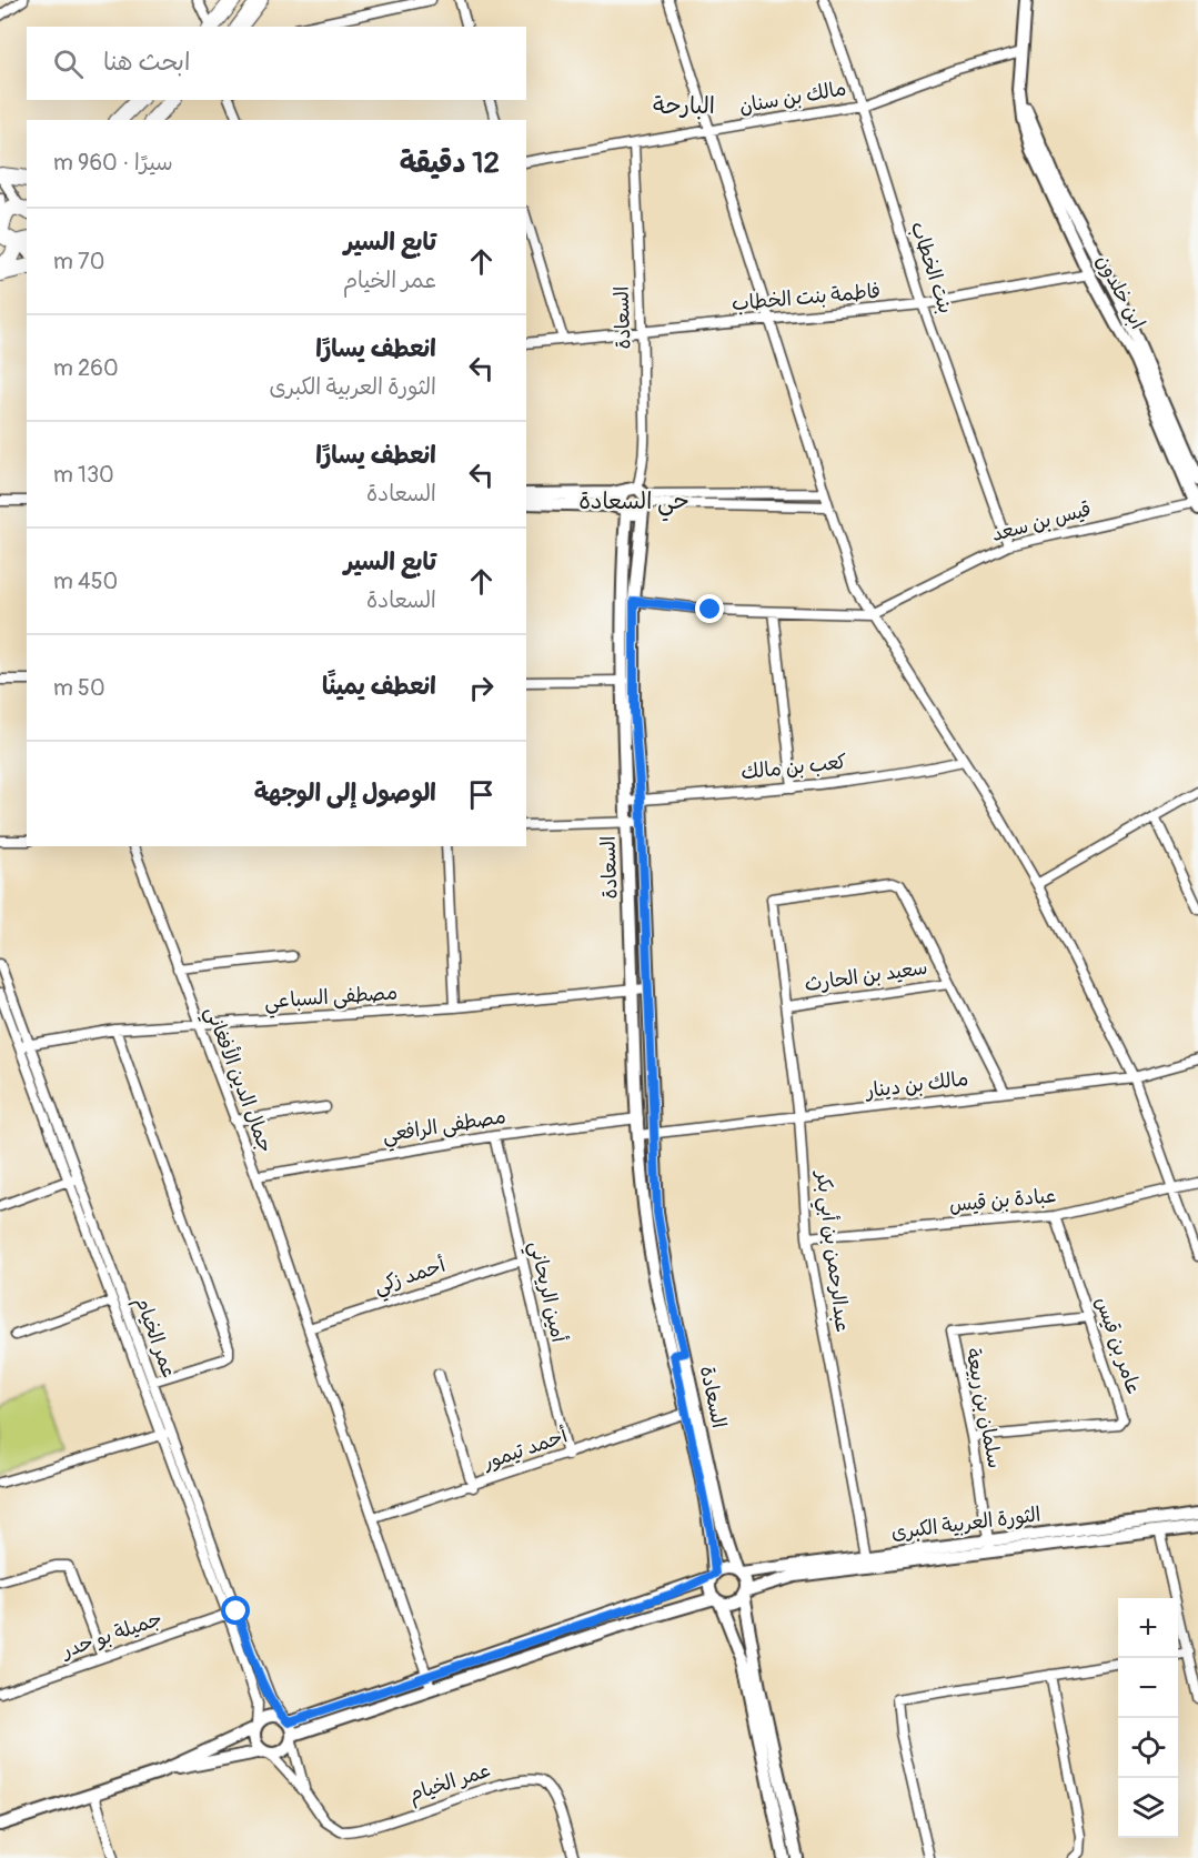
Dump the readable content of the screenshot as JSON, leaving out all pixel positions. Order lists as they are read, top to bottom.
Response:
{
  "streets": {
    "street": [
      "مالك بن سنان",
      "بنت الخطاب",
      "ابن خلدون",
      "فاطمة بنت الخطاب",
      "السعادة",
      "قيس بن سعد",
      "كعب بن مالك",
      "سعيد بن الحارث",
      "مصطفى السباعي",
      "جمال الدين الأفغاني",
      "مالك بن دينار",
      "مصطفى الرافعي",
      "عبادة بن قيس",
      "عبدالرحمن بن أبي بكر",
      "أحمد زكي",
      "أمين الريحاني",
      "عمر الخيام",
      "عامر بن قيس",
      "سلمان بن ربيعة",
      "أحمد تيمور",
      "الثورة العربية الكبرى",
      "جميلة بو حدر"
    ]
  },
  "crossings": [
    ["مالك بن سنان", "بنت الخطاب"],
    ["مالك بن سنان", "ابن خلدون"],
    ["مالك بن سنان", "السعادة"],
    ["بنت الخطاب", "فاطمة بنت الخطاب"],
    ["بنت الخطاب", "قيس بن سعد"],
    ["ابن خلدون", "فاطمة بنت الخطاب"],
    ["ابن خلدون", "قيس بن سعد"],
    ["فاطمة بنت الخطاب", "السعادة"],
    ["السعادة", "كعب بن مالك"],
    ["السعادة", "مصطفى السباعي"],
    ["السعادة", "مالك بن دينار"],
    ["السعادة", "مصطفى الرافعي"],
    ["السعادة", "أحمد تيمور"],
    ["السعادة", "الثورة العربية الكبرى"],
    ["سعيد بن الحارث", "عبدالرحمن بن أبي بكر"],
    ["مصطفى السباعي", "جمال الدين الأفغاني"],
    ["مصطفى السباعي", "عمر الخيام"],
    ["جمال الدين الأفغاني", "مصطفى الرافعي"],
    ["جمال الدين الأفغاني", "أحمد زكي"],
    ["جمال الدين الأفغاني", "أحمد تيمور"],
    ["مالك بن دينار", "عبدالرحمن بن أبي بكر"],
    ["مصطفى الرافعي", "أمين الريحاني"],
    ["عبادة بن قيس", "عبدالرحمن بن أبي بكر"],
    ["عبادة بن قيس", "عامر بن قيس"],
    ["عبدالرحمن بن أبي بكر", "الثورة العربية الكبرى"],
    ["أحمد زكي", "أمين الريحاني"],
    ["أمين الريحاني", "أحمد تيمور"],
    ["عمر الخيام", "جميلة بو حدر"],
    ["عامر بن قيس", "سلمان بن ربيعة"],
    ["سلمان بن ربيعة", "الثورة العربية الكبرى"]
  ],
  "districts": ["البارحة", "حي السعادة"],
  "page": {
    "search": "ابحث هنا",
    "heading": ["12 دقيقة", "سيرًا · 960 m"],
    "list": [
      ["تابع السير", "عمر الخيام", "70 m"],
      ["انعطف يسارًا", "الثورة العربية الكبرى", "260 m"],
      ["انعطف يسارًا", "السعادة", "130 m"],
      ["تابع السير", "السعادة", "450 m"],
      ["انعطف يمينًا", "50 m"],
      "الوصول إلى الوجهة"
    ],
    "map_buttons": ["+", "−"]
  }
}
